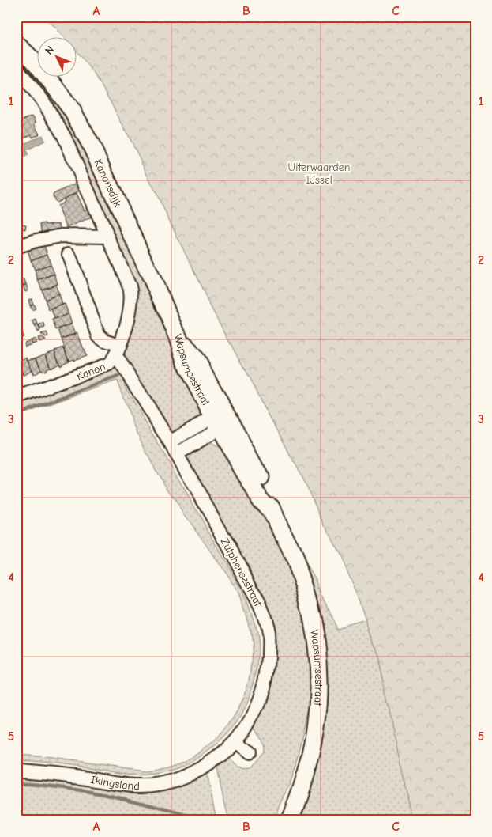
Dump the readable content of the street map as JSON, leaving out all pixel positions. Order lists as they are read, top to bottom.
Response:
{
  "streets": {
    "street": [
      "Kanonsdijk",
      "Kanon",
      "Wapsumsestraat",
      "Zutphensestraat",
      "Ikingsland"
    ]
  },
  "crossings": [
    ["Kanonsdijk", "Kanon"],
    ["Kanonsdijk", "Wapsumsestraat"],
    ["Kanonsdijk", "Zutphensestraat"],
    ["Kanon", "Zutphensestraat"],
    ["Zutphensestraat", "Ikingsland"]
  ],
  "parks": ["Uiterwaarden IJssel"],
  "north": "top left",
  "grid": {
    "columns": ["A", "B", "C"],
    "rows": [
      "1",
      "2",
      "3",
      "4",
      "5"
    ]
  }
}
